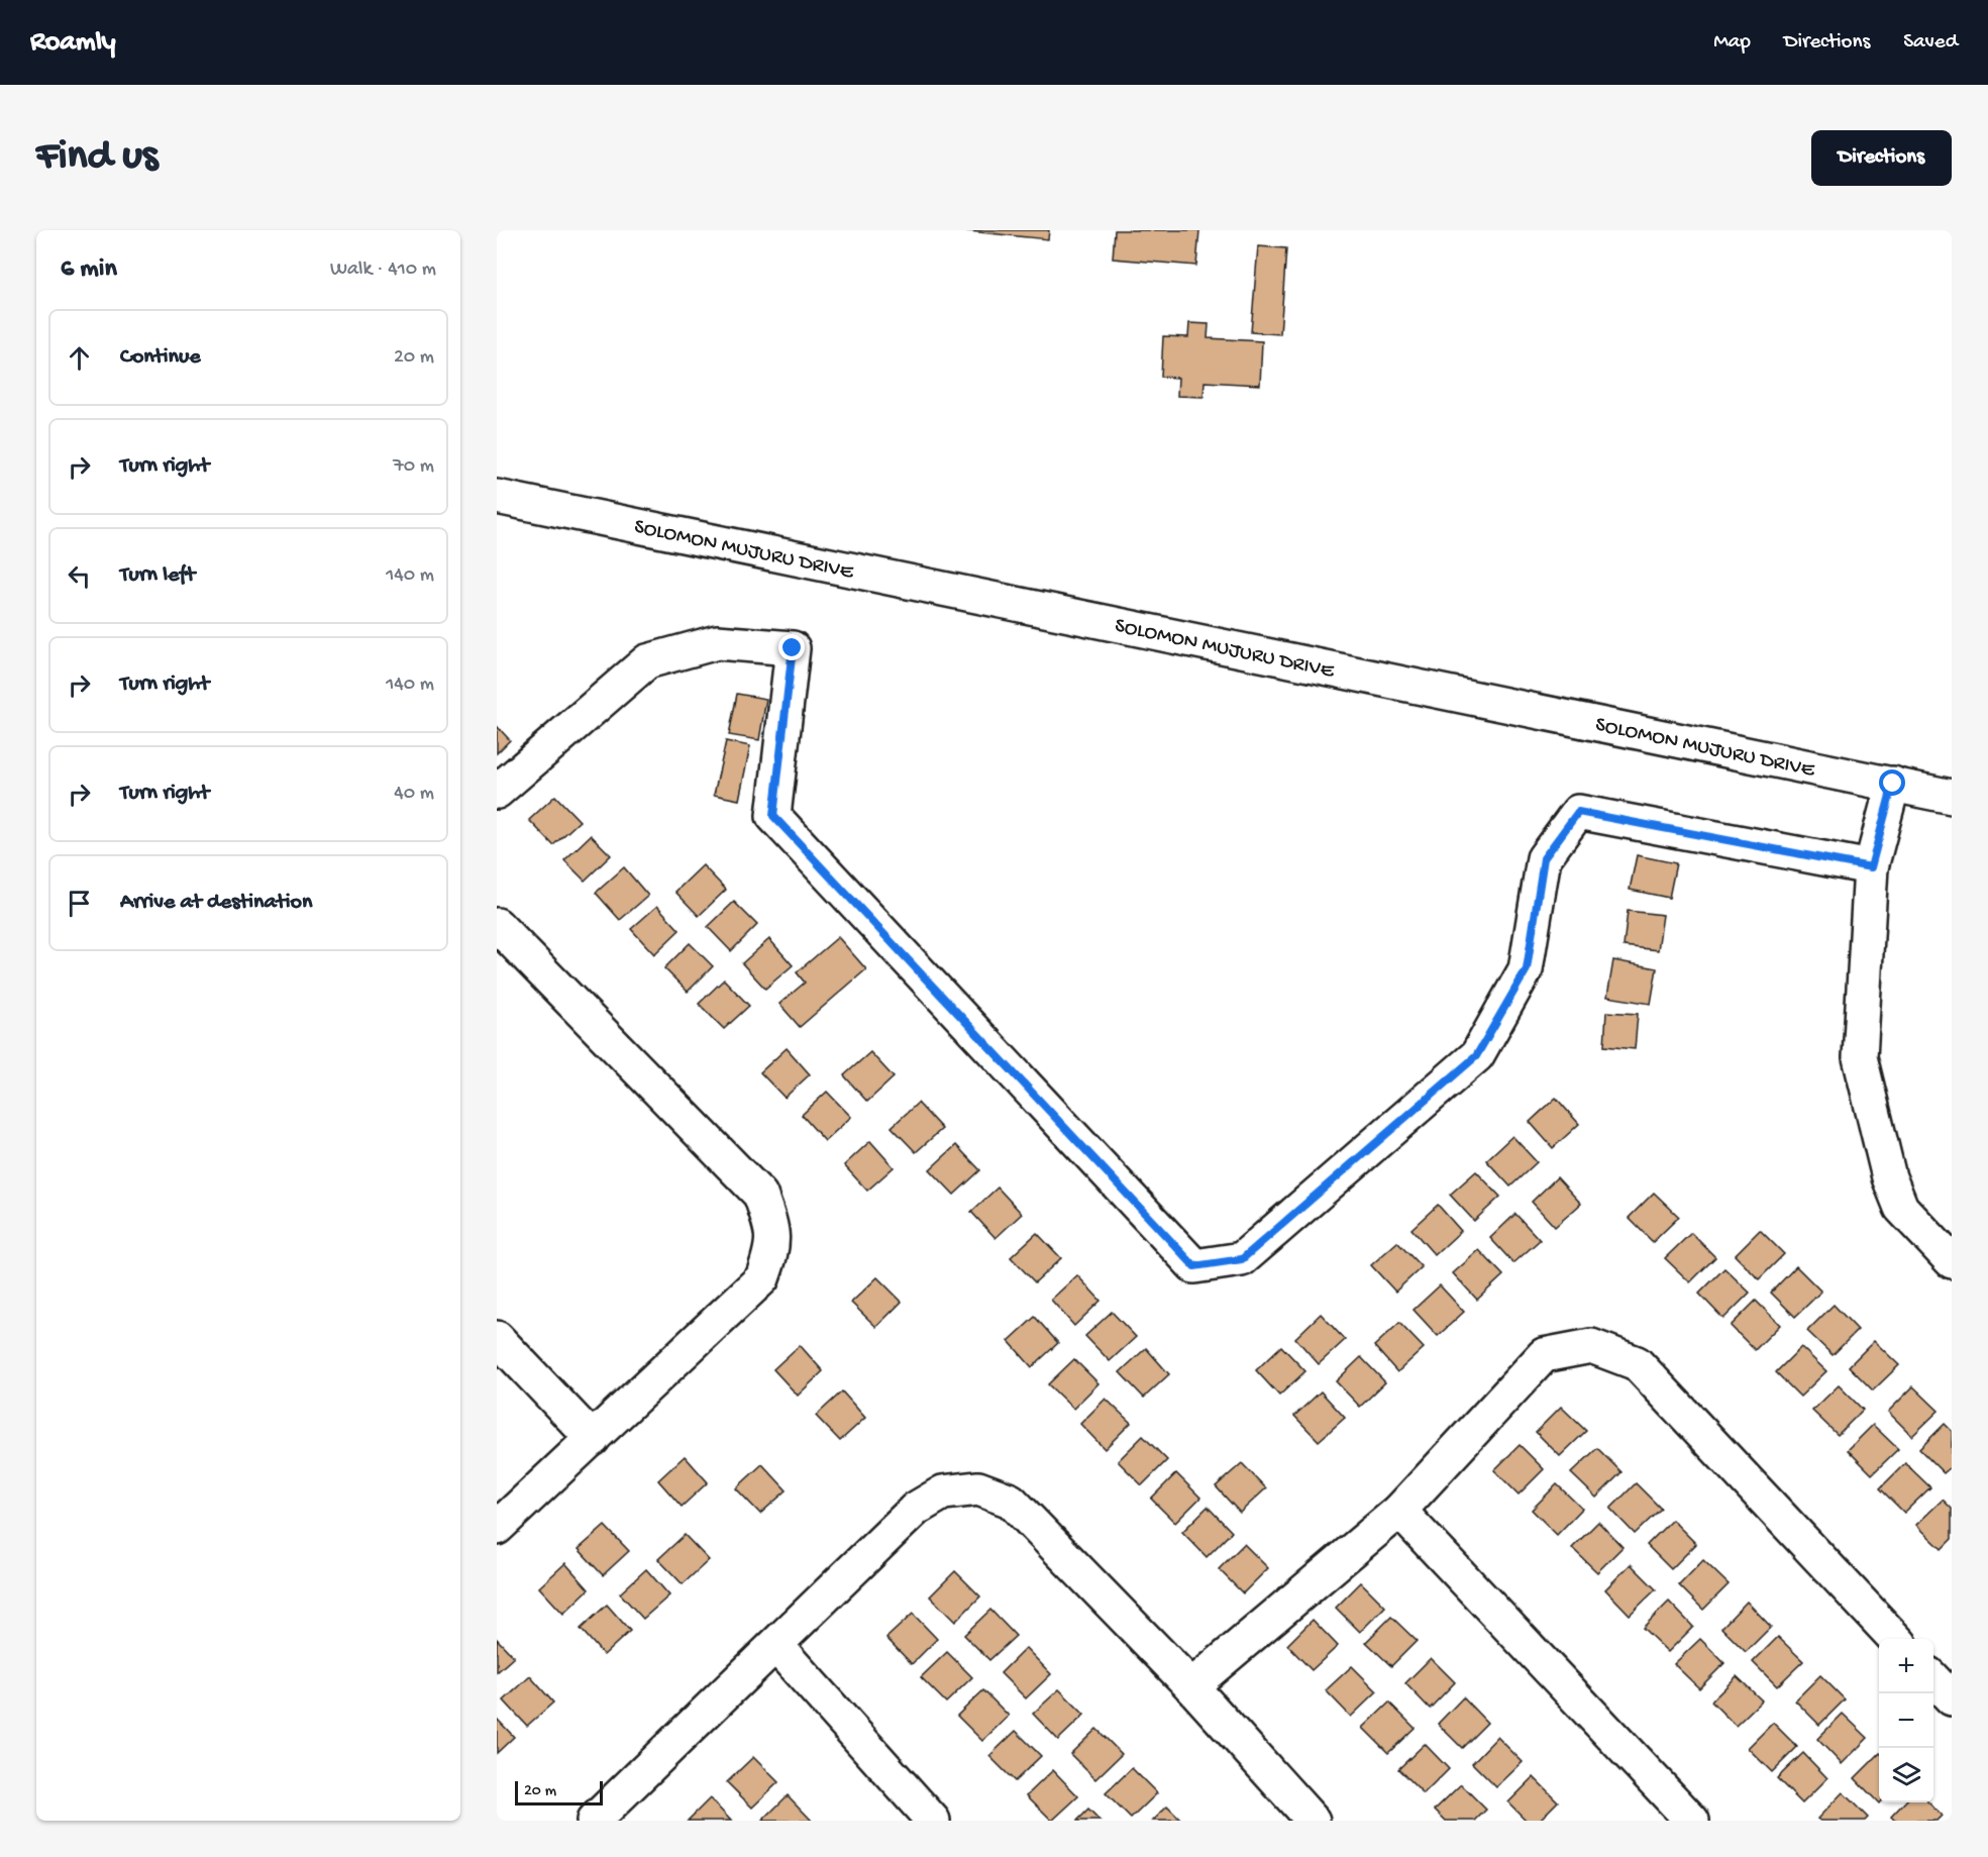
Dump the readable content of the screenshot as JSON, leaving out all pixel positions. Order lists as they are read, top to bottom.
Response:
{
  "streets": {
    "street": ["SOLOMON MUJURU DRIVE"]
  },
  "scale_bar": "20 m",
  "page": {
    "header": "Roamly",
    "nav": ["Map", "Directions", "Saved"],
    "buttons": "Directions",
    "title": "Find us",
    "heading": ["6 min", "Walk · 410 m"],
    "list": [
      ["Continue", "20 m"],
      ["Turn right", "70 m"],
      ["Turn left", "140 m"],
      ["Turn right", "140 m"],
      ["Turn right", "40 m"],
      "Arrive at destination"
    ],
    "map_buttons": ["+", "−"],
    "scale": "20 m"
  }
}
